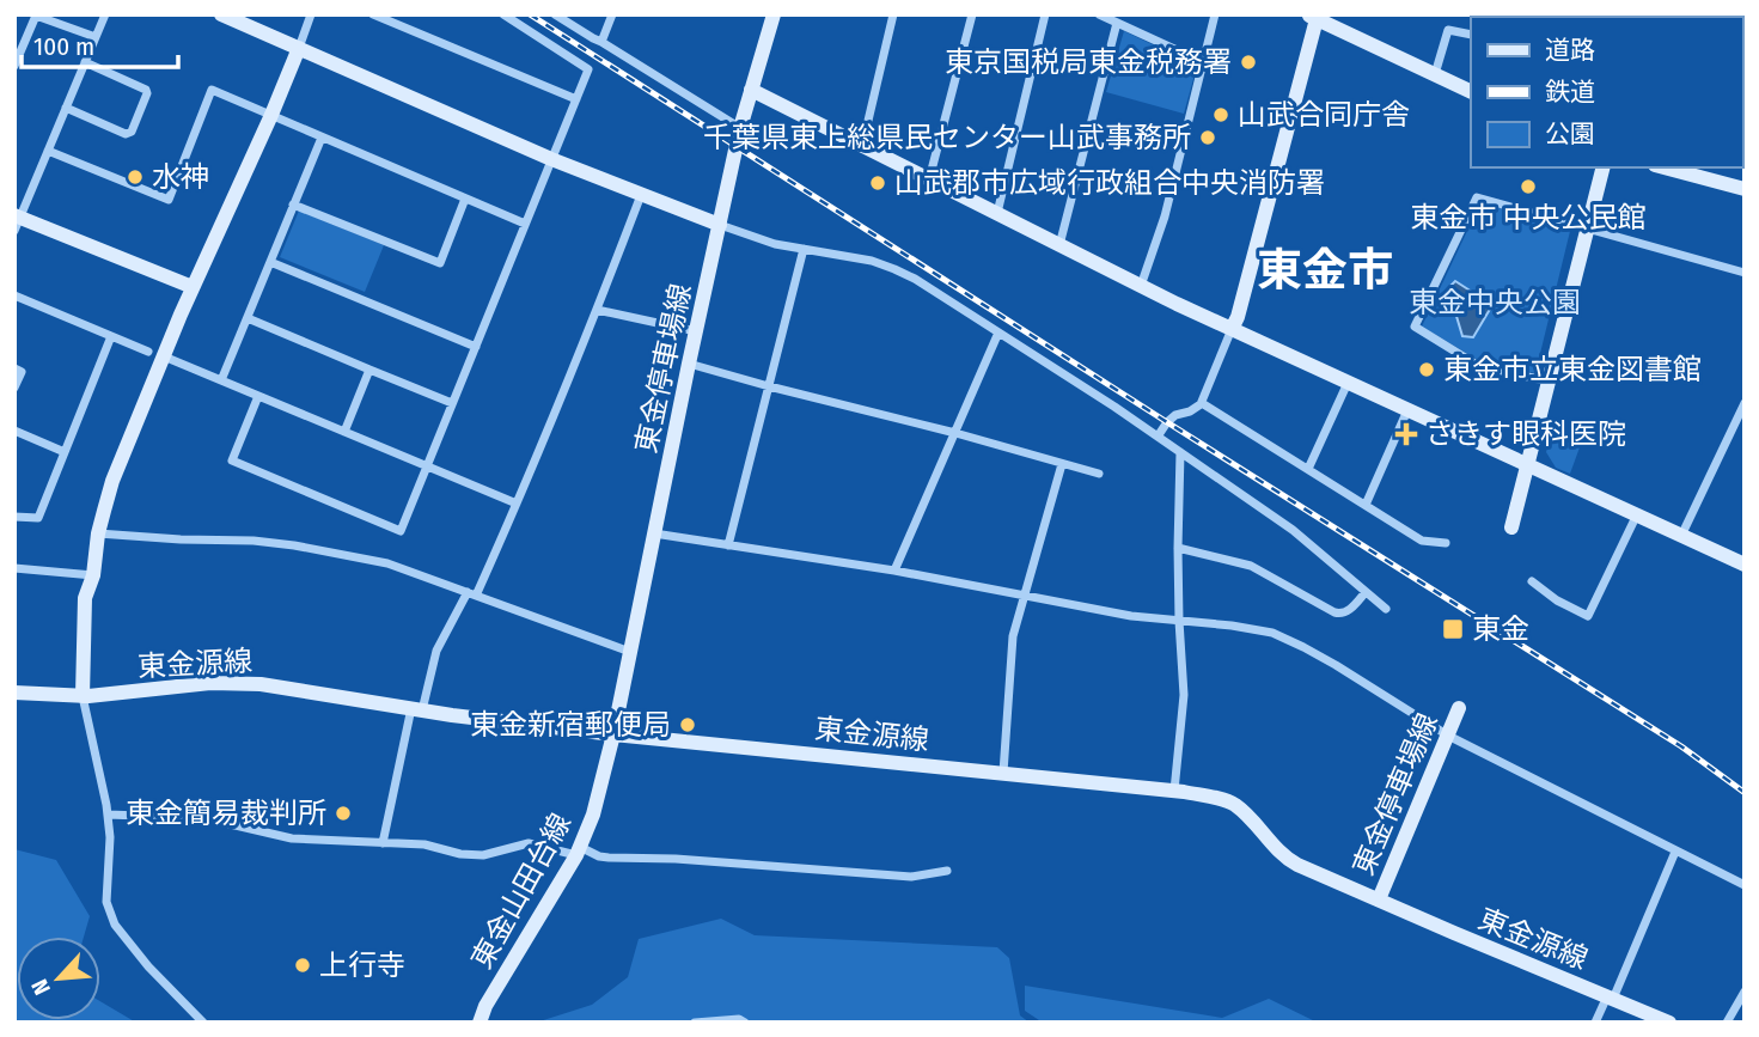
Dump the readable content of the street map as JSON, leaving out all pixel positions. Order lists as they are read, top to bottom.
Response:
{
  "streets": {
    "street": ["東金停車場線", "東金源線", "東金山田台線"]
  },
  "crossings": [
    ["東金停車場線", "東金源線"],
    ["東金停車場線", "東金山田台線"],
    ["東金源線", "東金山田台線"]
  ],
  "districts": ["東金市"],
  "parks": ["東金中央公園"],
  "places": {
    "other": [
      "東京国税局東金税務署",
      "山武合同庁舎",
      "千葉県東上総県民センター山武事務所",
      "水神",
      "山武郡市広域行政組合中央消防署",
      "東金市 中央公民館",
      "東金市立東金図書館",
      "東金新宿郵便局",
      "東金簡易裁判所",
      "上行寺"
    ],
    "health": ["さきす眼科医院"],
    "transit": ["東金"]
  },
  "legend": ["道路", "鉄道", "公園"],
  "scale_bar": "100 m",
  "north": "bottom left"
}
